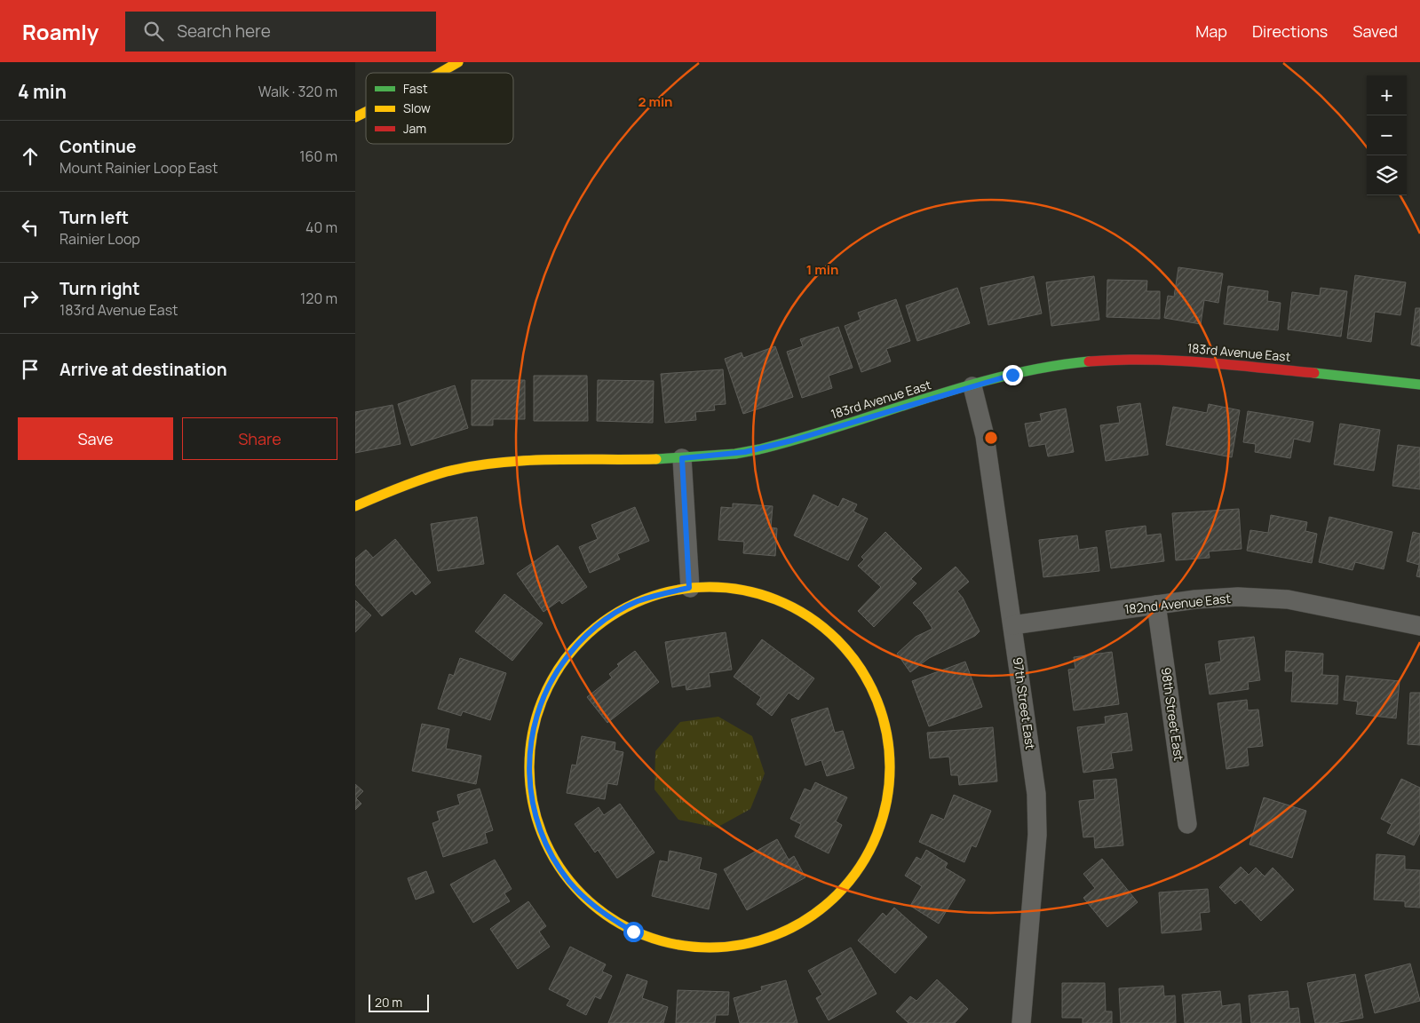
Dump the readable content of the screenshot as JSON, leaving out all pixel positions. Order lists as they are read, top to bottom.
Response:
{
  "streets": {
    "street": [
      "183rd Avenue East",
      "182nd Avenue East",
      "97th Street East",
      "98th Street East"
    ]
  },
  "crossings": [
    ["183rd Avenue East", "97th Street East"],
    ["182nd Avenue East", "97th Street East"],
    ["182nd Avenue East", "98th Street East"]
  ],
  "legend": ["Fast", "Slow", "Jam"],
  "scale_bar": "20 m",
  "page": {
    "header": "Roamly",
    "search": "Search here",
    "nav": ["Map", "Directions", "Saved"],
    "heading": ["4 min", "Walk · 320 m"],
    "map_buttons": ["+", "−"],
    "list": [
      ["Continue", "Mount Rainier Loop East", "160 m"],
      ["Turn left", "Rainier Loop", "40 m"],
      ["Turn right", "183rd Avenue East", "120 m"],
      "Arrive at destination"
    ],
    "buttons": ["Save", "Share"],
    "scale": "20 m"
  },
  "rings": ["2 min", "1 min"]
}
